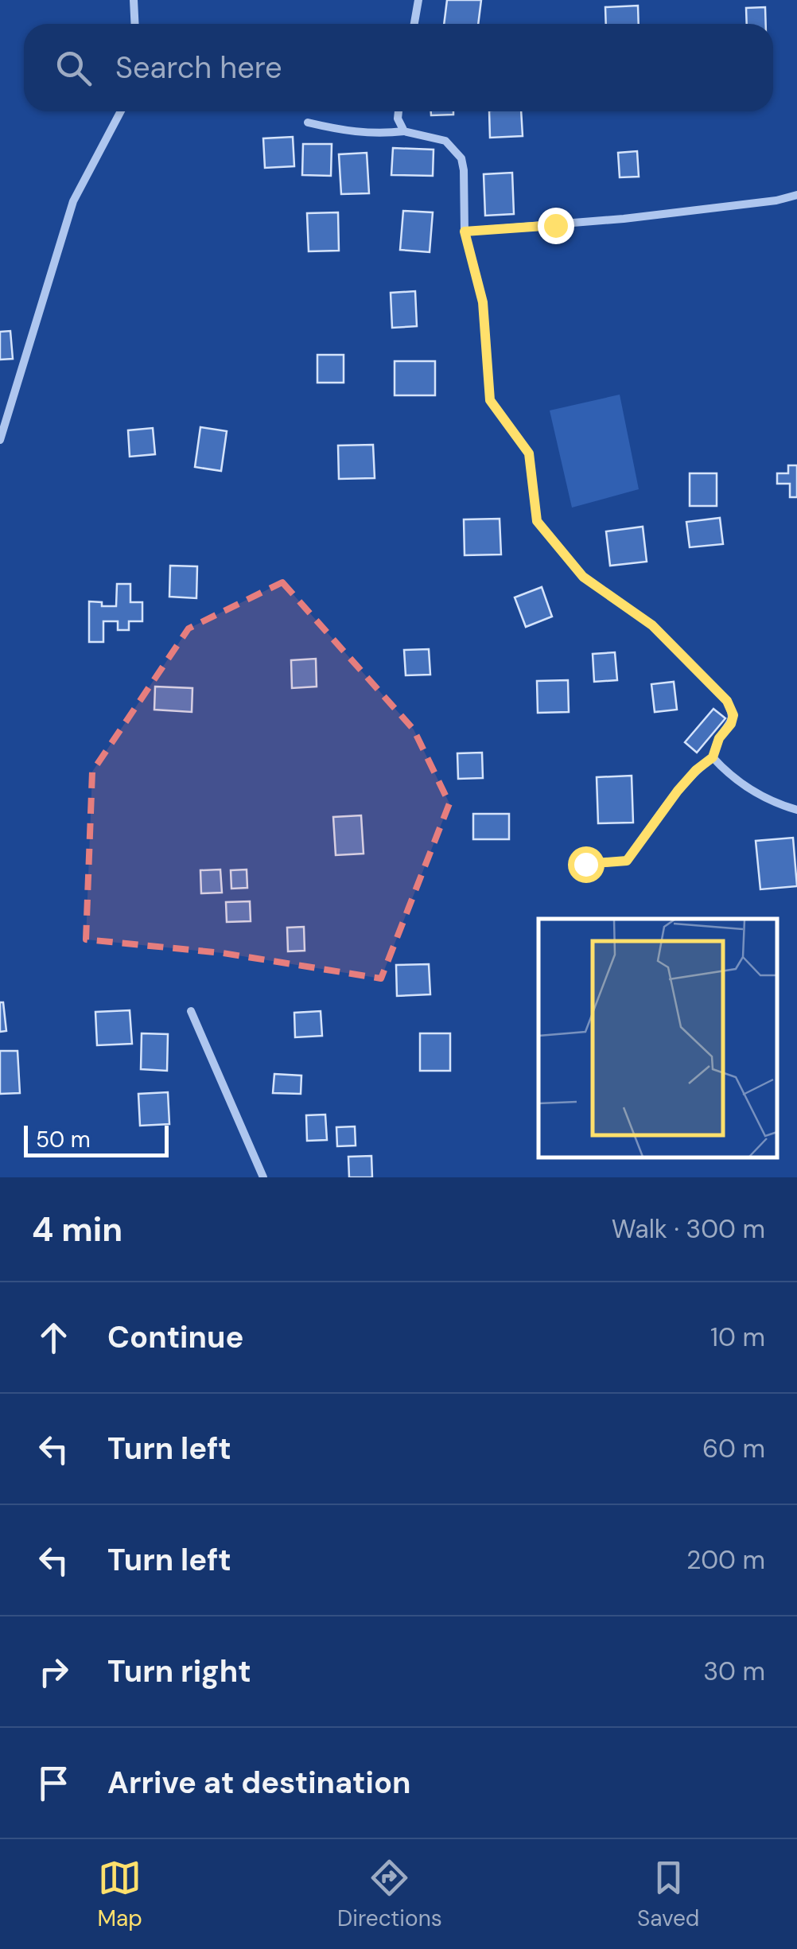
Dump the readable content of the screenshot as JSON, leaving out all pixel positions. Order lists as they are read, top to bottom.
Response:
{
  "scale_bar": "50 m",
  "page": {
    "search": "Search here",
    "scale": "50 m",
    "heading": ["4 min", "Walk · 300 m"],
    "list": [
      ["Continue", "10 m"],
      ["Turn left", "60 m"],
      ["Turn left", "200 m"],
      ["Turn right", "30 m"],
      "Arrive at destination"
    ],
    "nav": ["Map", "Directions", "Saved"]
  }
}
